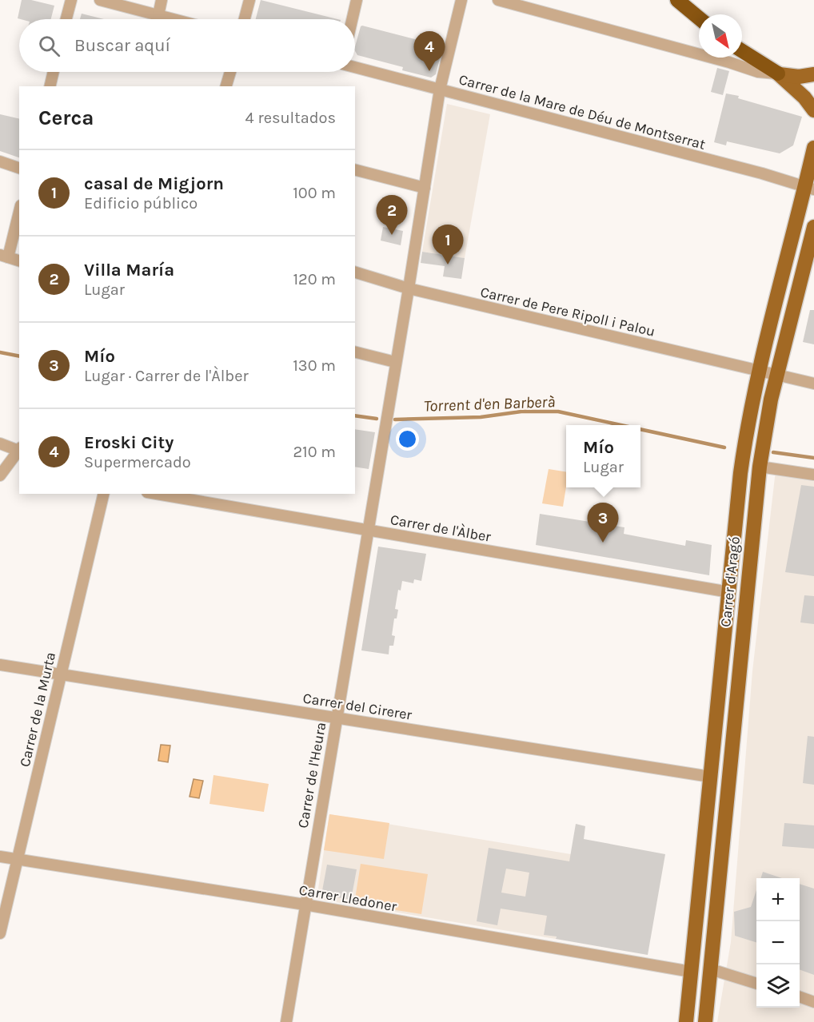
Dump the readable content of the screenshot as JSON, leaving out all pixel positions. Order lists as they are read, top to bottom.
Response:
{
  "streets": {
    "main road": ["Carrer d'Aragó"],
    "street": [
      "Carrer de la Mare de Déu de Montserrat",
      "Carrer de Pere Ripoll i Palou",
      "Carrer de l'Àlber",
      "Carrer del Cirerer",
      "Carrer de la Murta",
      "Carrer de l'Heura",
      "Carrer Lledoner"
    ]
  },
  "crossings": [
    ["Carrer de la Mare de Déu de Montserrat", "Carrer d'Aragó"],
    ["Carrer de la Mare de Déu de Montserrat", "Carrer de l'Heura"],
    ["Carrer de Pere Ripoll i Palou", "Carrer d'Aragó"],
    ["Carrer de Pere Ripoll i Palou", "Carrer de l'Heura"],
    ["Carrer de l'Àlber", "Carrer d'Aragó"],
    ["Carrer de l'Àlber", "Carrer de l'Heura"],
    ["Carrer d'Aragó", "Carrer del Cirerer"],
    ["Carrer d'Aragó", "Carrer Lledoner"],
    ["Carrer del Cirerer", "Carrer de la Murta"],
    ["Carrer del Cirerer", "Carrer de l'Heura"],
    ["Carrer de la Murta", "Carrer Lledoner"],
    ["Carrer de l'Heura", "Carrer Lledoner"]
  ],
  "water": ["Torrent d'en Barberà"],
  "north": "bottom right",
  "page": {
    "search": "Buscar aquí",
    "pins": [
      "4",
      "2",
      "1",
      "3"
    ],
    "heading": ["Cerca", "4 resultados"],
    "list": [
      {
        "mark": "1",
        "name": "casal de Migjorn",
        "note": "Edificio público",
        "value": "100 m"
      },
      {
        "mark": "2",
        "name": "Villa María",
        "note": "Lugar",
        "value": "120 m"
      },
      {
        "mark": "3",
        "name": "Mío",
        "note": "Lugar · Carrer de l'Àlber",
        "value": "130 m"
      },
      {
        "mark": "4",
        "name": "Eroski City",
        "note": "Supermercado",
        "value": "210 m"
      }
    ],
    "popup": ["Mío", "Lugar"],
    "map_buttons": ["+", "−"]
  }
}
